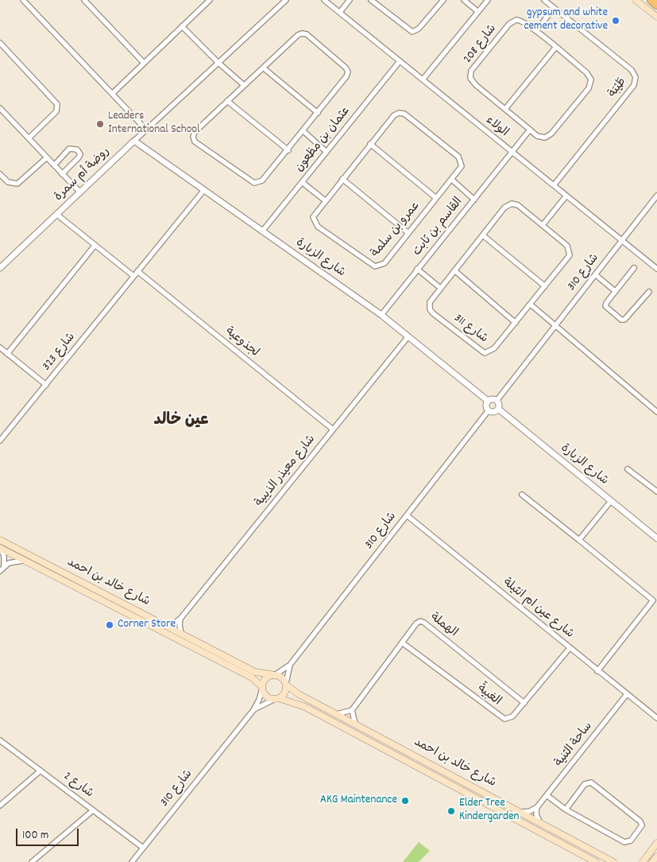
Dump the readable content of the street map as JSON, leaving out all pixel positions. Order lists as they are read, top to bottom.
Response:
{
  "streets": {
    "main road": ["شارع خالد بن احمد"],
    "street": [
      "شارع 208",
      "طَيْبَة",
      "الولاء",
      "عثمان بن مظعون",
      "روضة أم سمرة",
      "القاسم بن ثابت",
      "عمرو بن سلمة",
      "شارع الزبارة",
      "شارع 310",
      "شارع 311",
      "لجذوعية",
      "شارع 323",
      "شارع معيذر الذيبية",
      "شارع عين ام انثيلة",
      "الهملة",
      "الغبيةّ",
      "ساحة الثنية",
      "شارع 2"
    ]
  },
  "crossings": [
    ["طَيْبَة", "الولاء"],
    ["الولاء", "عثمان بن مظعون"],
    ["الولاء", "القاسم بن ثابت"],
    ["الولاء", "شارع 310"],
    ["عثمان بن مظعون", "شارع الزبارة"],
    ["روضة أم سمرة", "شارع الزبارة"],
    ["القاسم بن ثابت", "شارع الزبارة"],
    ["شارع الزبارة", "شارع 310"],
    ["شارع الزبارة", "شارع 323"],
    ["شارع الزبارة", "شارع معيذر الذيبية"],
    ["شارع 310", "شارع خالد بن احمد"],
    ["شارع 310", "شارع عين ام انثيلة"],
    ["شارع 310", "شارع 2"],
    ["لجذوعية", "شارع 323"],
    ["لجذوعية", "شارع معيذر الذيبية"],
    ["شارع معيذر الذيبية", "شارع خالد بن احمد"],
    ["شارع عين ام انثيلة", "الغبيةّ"],
    ["شارع عين ام انثيلة", "ساحة الثنية"],
    ["الهملة", "الغبيةّ"]
  ],
  "districts": ["عين خالد"],
  "places": [
    "gypsum and white cement decorative",
    "Leaders International School",
    "Corner Store",
    "AKG Maintenance",
    "Elder Tree Kindergarden"
  ],
  "scale_bar": "100 m"
}
